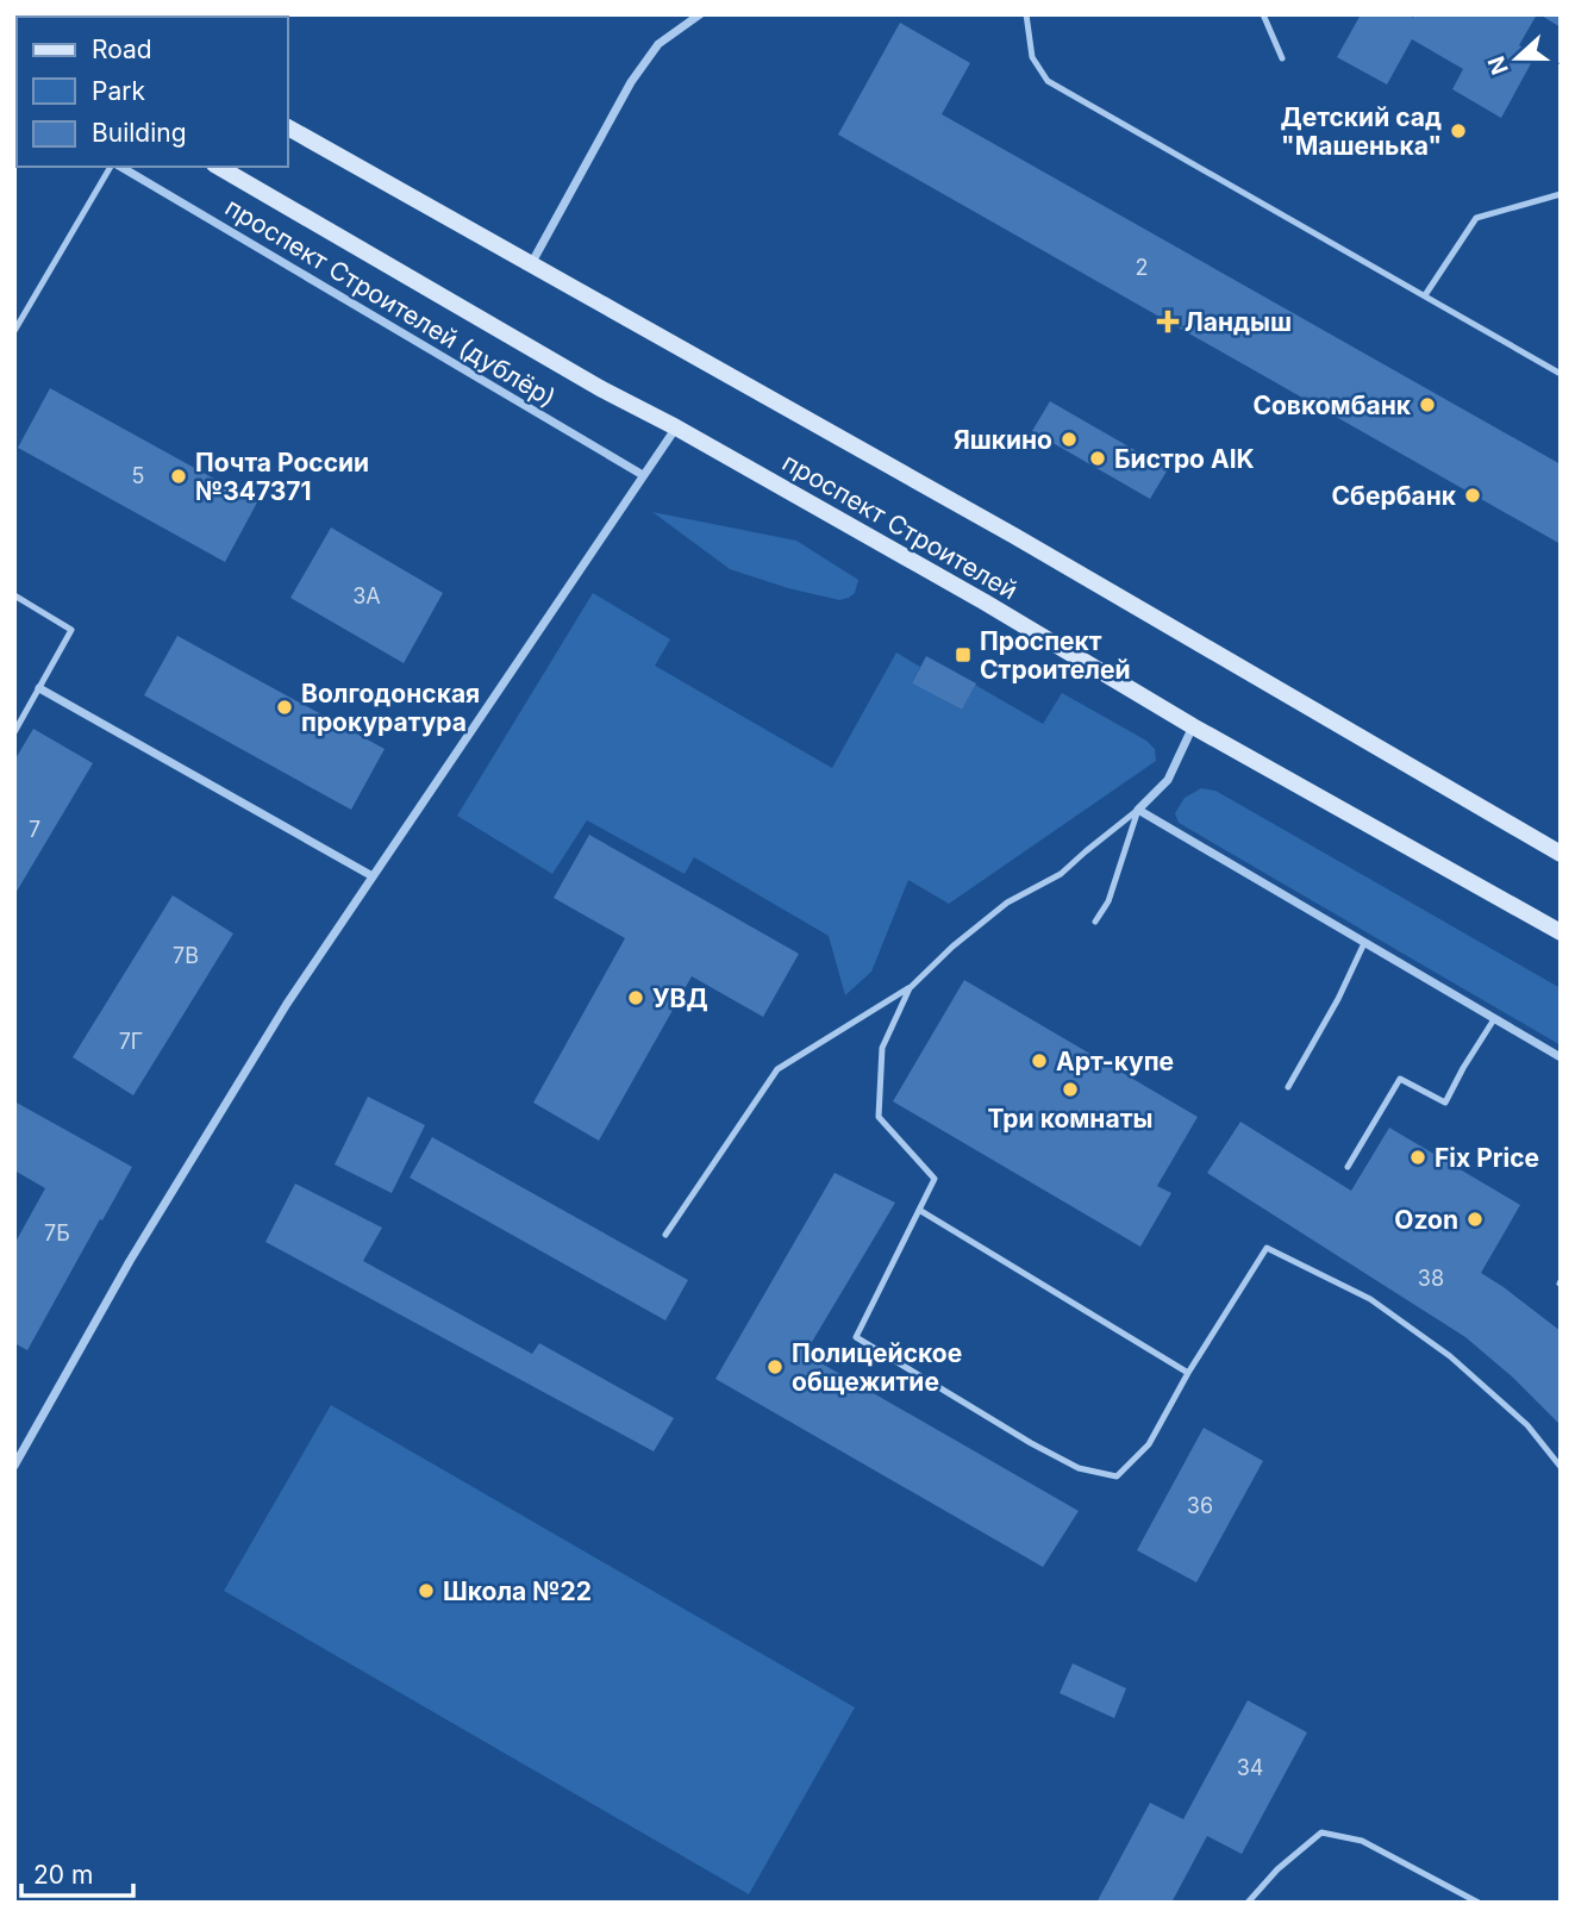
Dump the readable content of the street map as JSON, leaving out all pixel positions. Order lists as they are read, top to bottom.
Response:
{
  "streets": {
    "main road": ["проспект Строителей"],
    "street": ["проспект Строителей (дублёр)"]
  },
  "places": {
    "other": [
      "Детский сад \"Машенька\"",
      "Совкомбанк",
      "Яшкино",
      "Бистро AIK",
      "Почта России №347371",
      "Сбербанк",
      "Волгодонская прокуратура",
      "УВД",
      "Арт-купе",
      "Три комнаты",
      "Fix Price",
      "Ozon",
      "Полицейское общежитие",
      "Школа №22"
    ],
    "health": ["Ландыш"],
    "transit": ["Проспект Строителей"]
  },
  "house_numbers": [
    "2",
    "5",
    "3А",
    "7",
    "7В",
    "7Г",
    "7Б",
    "38",
    "36",
    "34"
  ],
  "legend": ["Road", "Park", "Building"],
  "scale_bar": "20 m",
  "north": "left"
}
